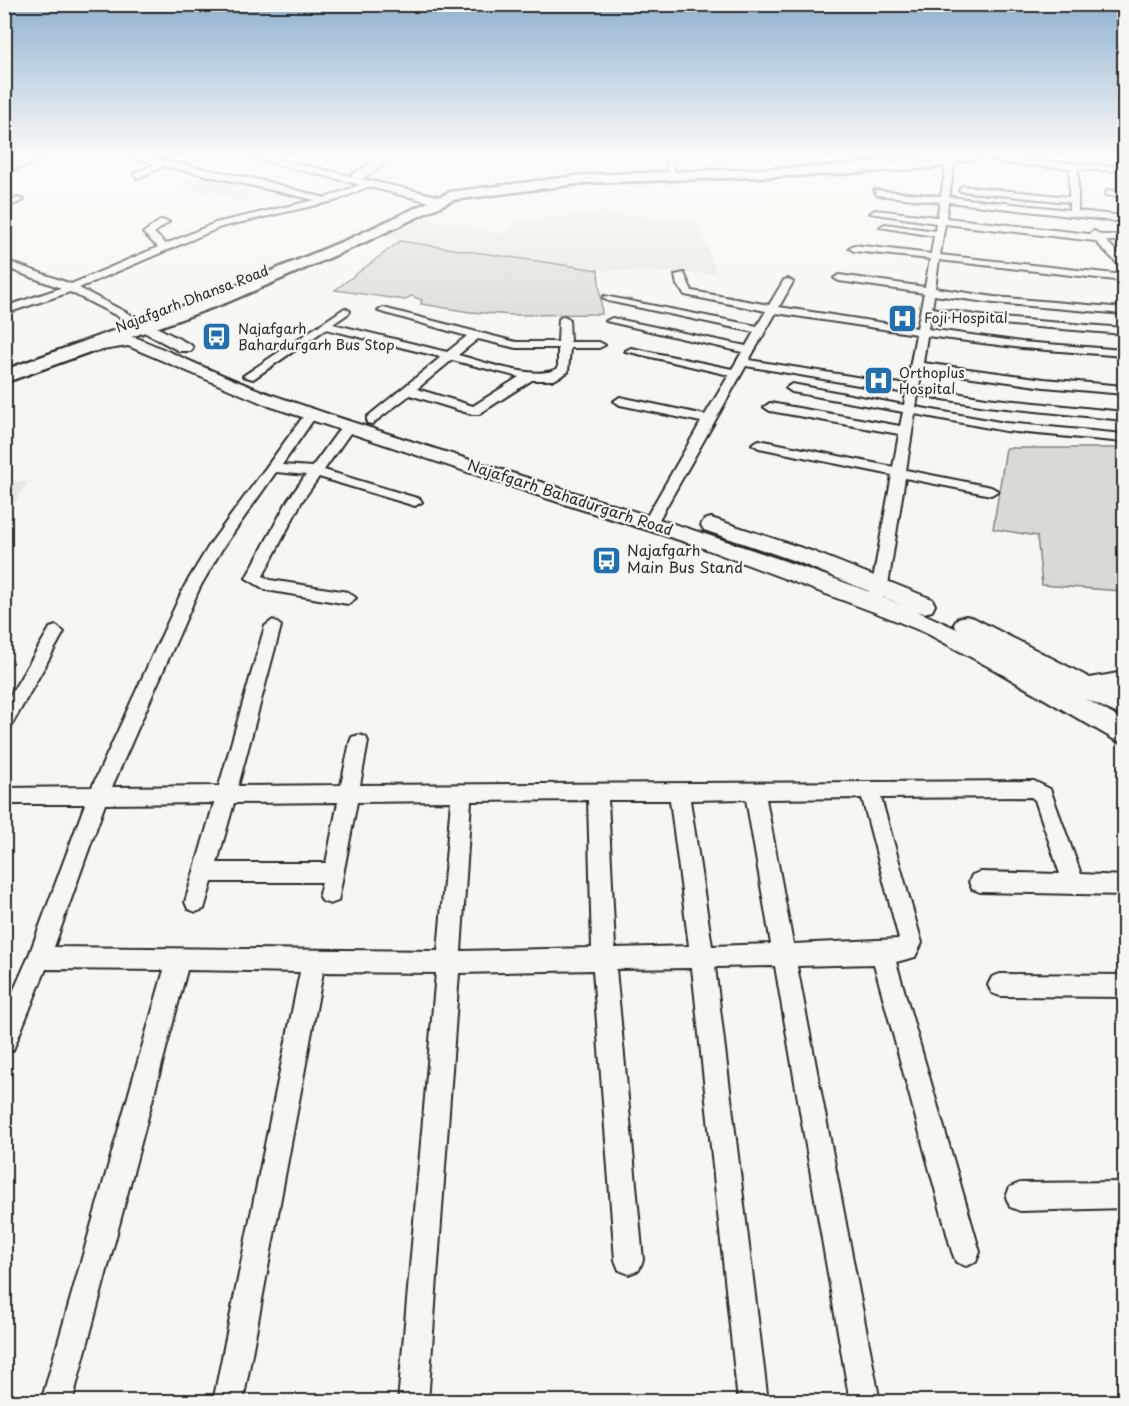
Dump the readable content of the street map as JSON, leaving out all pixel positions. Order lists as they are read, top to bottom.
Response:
{
  "streets": {
    "main road": ["Najafgarh Dhansa Road", "Najafgarh Bahadurgarh Road"]
  },
  "crossings": [
    ["Najafgarh Dhansa Road", "Najafgarh Bahadurgarh Road"]
  ],
  "places": {
    "hospital": ["Foji Hospital", "Orthoplus Hospital"],
    "bus stop": ["Najafgarh Bahardurgarh Bus Stop", "Najafgarh Main Bus Stand"]
  }
}
